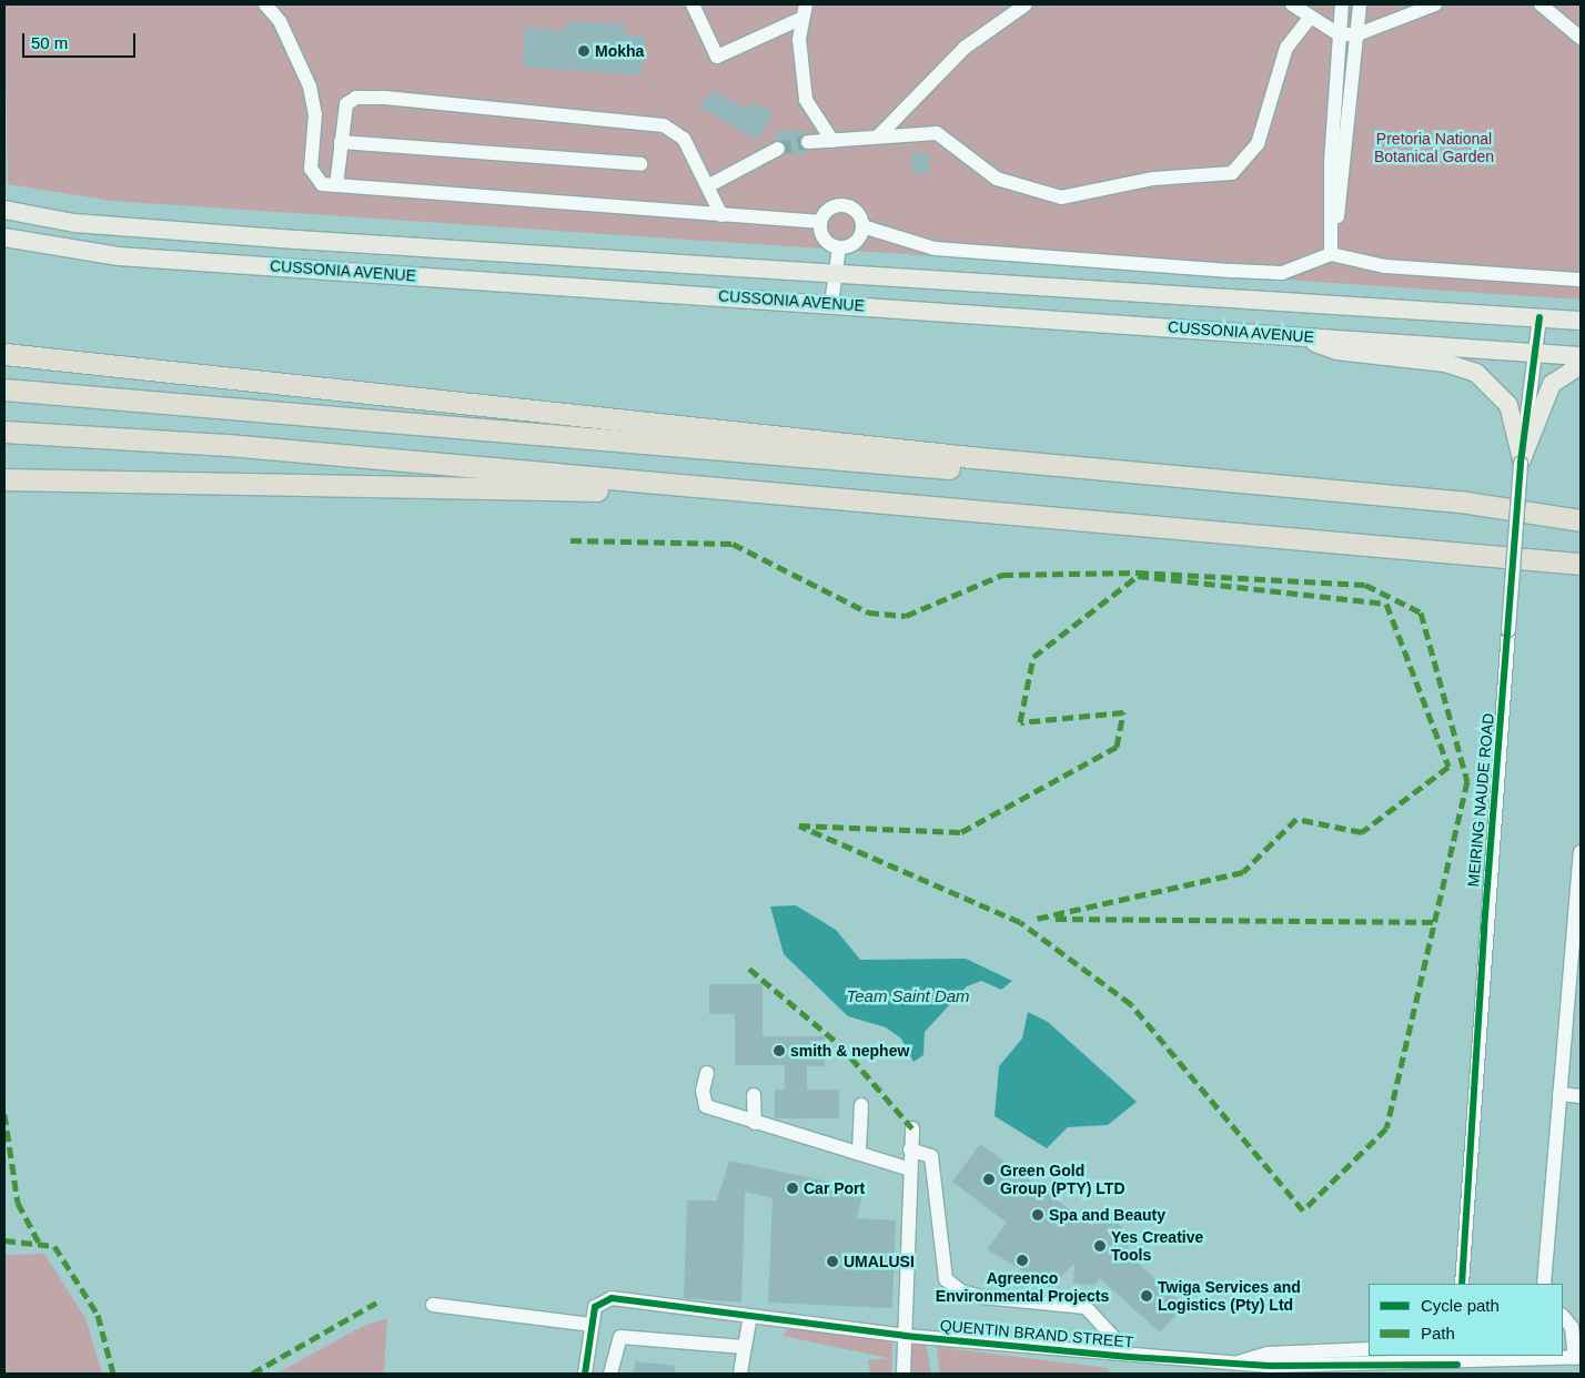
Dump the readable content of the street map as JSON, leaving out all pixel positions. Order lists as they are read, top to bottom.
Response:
{
  "streets": {
    "main road": ["CUSSONIA AVENUE"],
    "street": ["MEIRING NAUDE ROAD", "QUENTIN BRAND STREET"]
  },
  "crossings": [
    ["CUSSONIA AVENUE", "MEIRING NAUDE ROAD"]
  ],
  "water": ["Team Saint Dam"],
  "parks": ["Pretoria National Botanical Garden"],
  "places": [
    "Mokha",
    "smith & nephew",
    "Green Gold Group (PTY) LTD",
    "Car Port",
    "Spa and Beauty",
    "Yes Creative Tools",
    "Agreenco Environmental Projects",
    "UMALUSI",
    "Twiga Services and Logistics (Pty) Ltd"
  ],
  "legend": ["Cycle path", "Path"],
  "scale_bar": "50 m"
}
